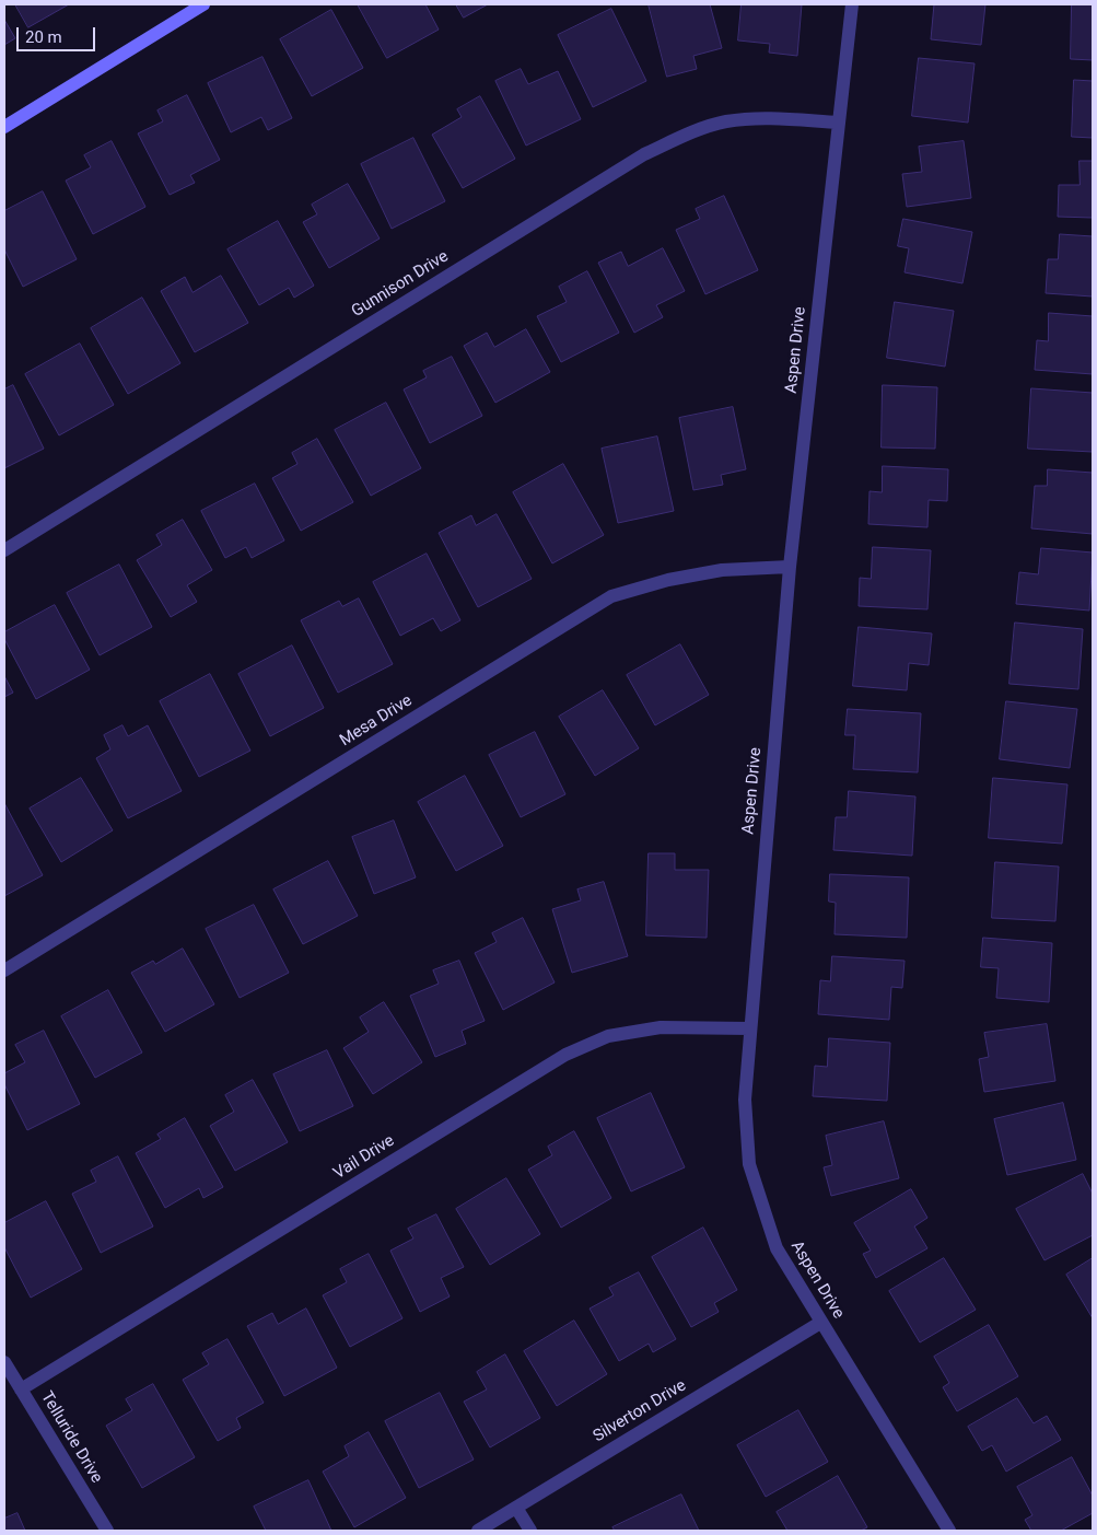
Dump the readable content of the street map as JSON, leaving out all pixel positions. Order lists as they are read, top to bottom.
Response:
{
  "streets": {
    "street": [
      "Gunnison Drive",
      "Aspen Drive",
      "Mesa Drive",
      "Vail Drive",
      "Silverton Drive",
      "Telluride Drive"
    ]
  },
  "crossings": [
    ["Gunnison Drive", "Aspen Drive"],
    ["Aspen Drive", "Mesa Drive"],
    ["Aspen Drive", "Vail Drive"],
    ["Aspen Drive", "Silverton Drive"],
    ["Vail Drive", "Telluride Drive"]
  ],
  "scale_bar": "20 m"
}
